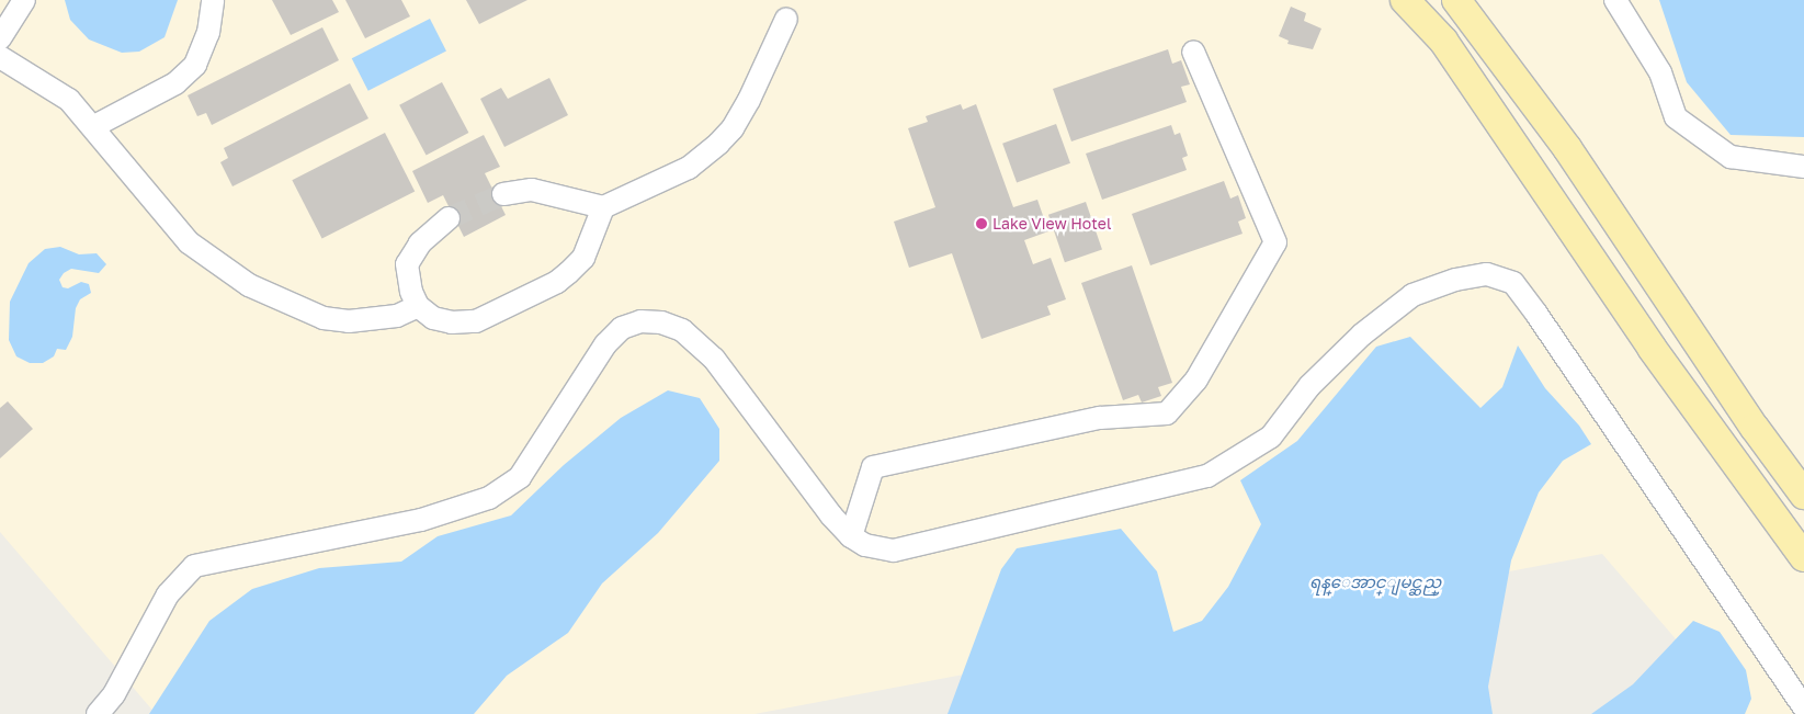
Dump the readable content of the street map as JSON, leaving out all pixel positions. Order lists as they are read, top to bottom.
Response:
{
  "water": ["ရန္ေအာင္ျမင္ဆည္"],
  "places": ["Lake View Hotel"]
}
